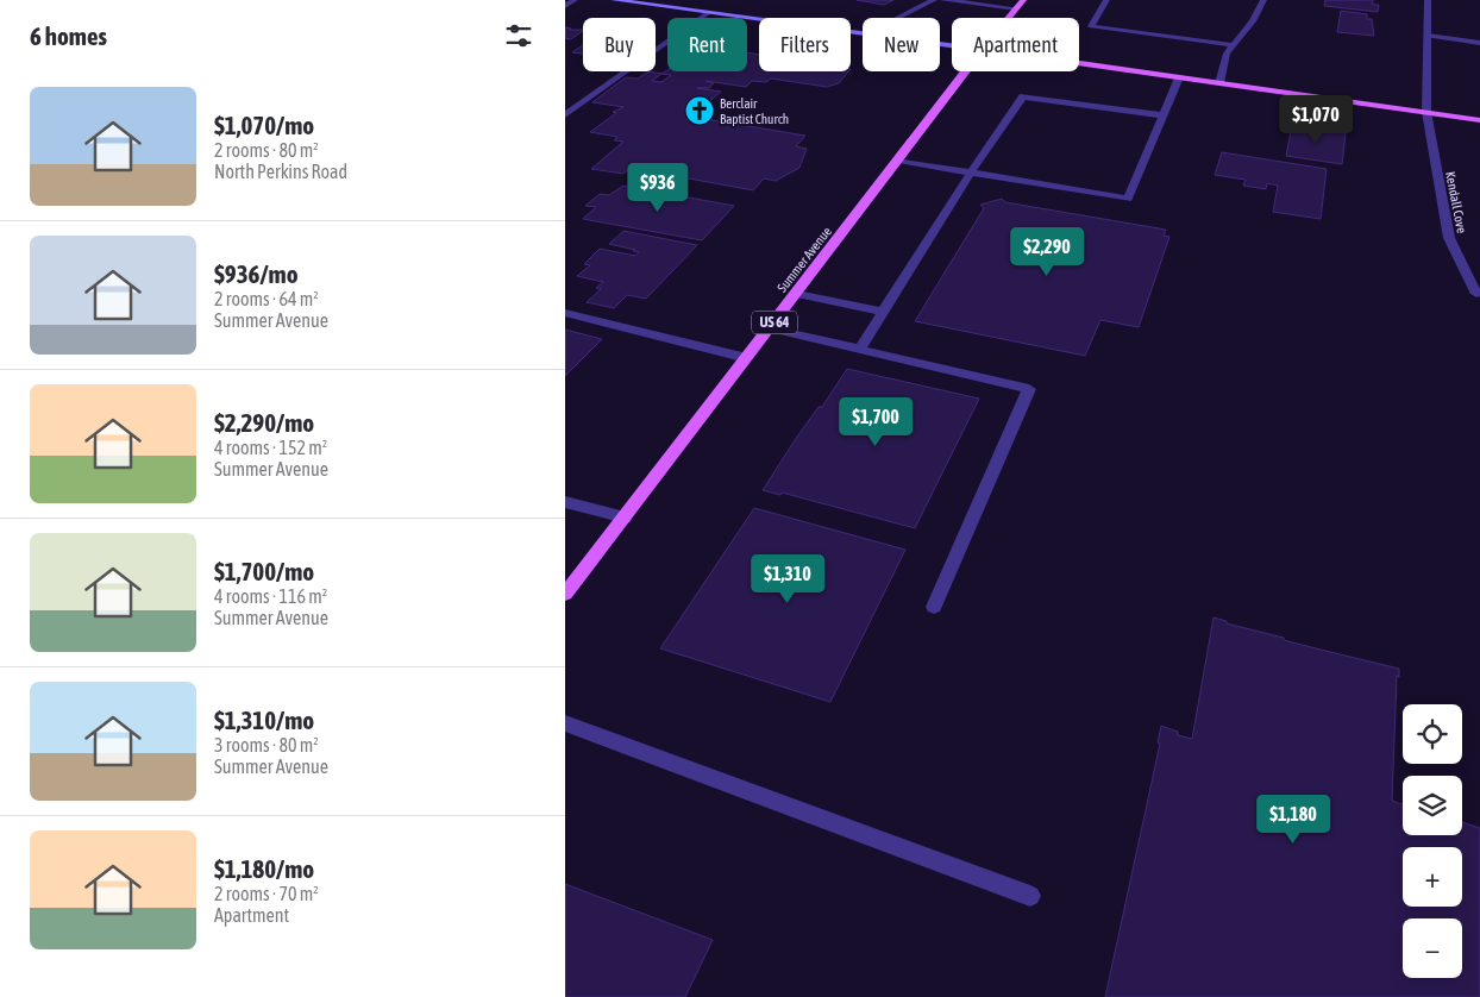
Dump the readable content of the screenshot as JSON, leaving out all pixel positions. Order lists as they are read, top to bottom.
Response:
{
  "streets": {
    "main road": ["Summer Avenue", "US 64"],
    "street": ["Kendall Cove"]
  },
  "places": {
    "church": ["Berclair Baptist Church"]
  },
  "page": {
    "heading": "6 homes",
    "chip": [
      "Buy",
      "Rent",
      "Filters",
      "New",
      "Apartment"
    ],
    "list": [
      {
        "name": "$1,070/mo",
        "note": "2 rooms · 80 m² · North Perkins Road"
      },
      {
        "name": "$936/mo",
        "note": "2 rooms · 64 m² · Summer Avenue"
      },
      {
        "name": "$2,290/mo",
        "note": "4 rooms · 152 m² · Summer Avenue"
      },
      {
        "name": "$1,700/mo",
        "note": "4 rooms · 116 m² · Summer Avenue"
      },
      {
        "name": "$1,310/mo",
        "note": "3 rooms · 80 m² · Summer Avenue"
      },
      {
        "name": "$1,180/mo",
        "note": "2 rooms · 70 m² · Apartment"
      }
    ],
    "price": [
      "$1,070",
      "$936",
      "$2,290",
      "$1,700",
      "$1,310",
      "$1,180"
    ],
    "map_buttons": ["+", "−"]
  }
}
